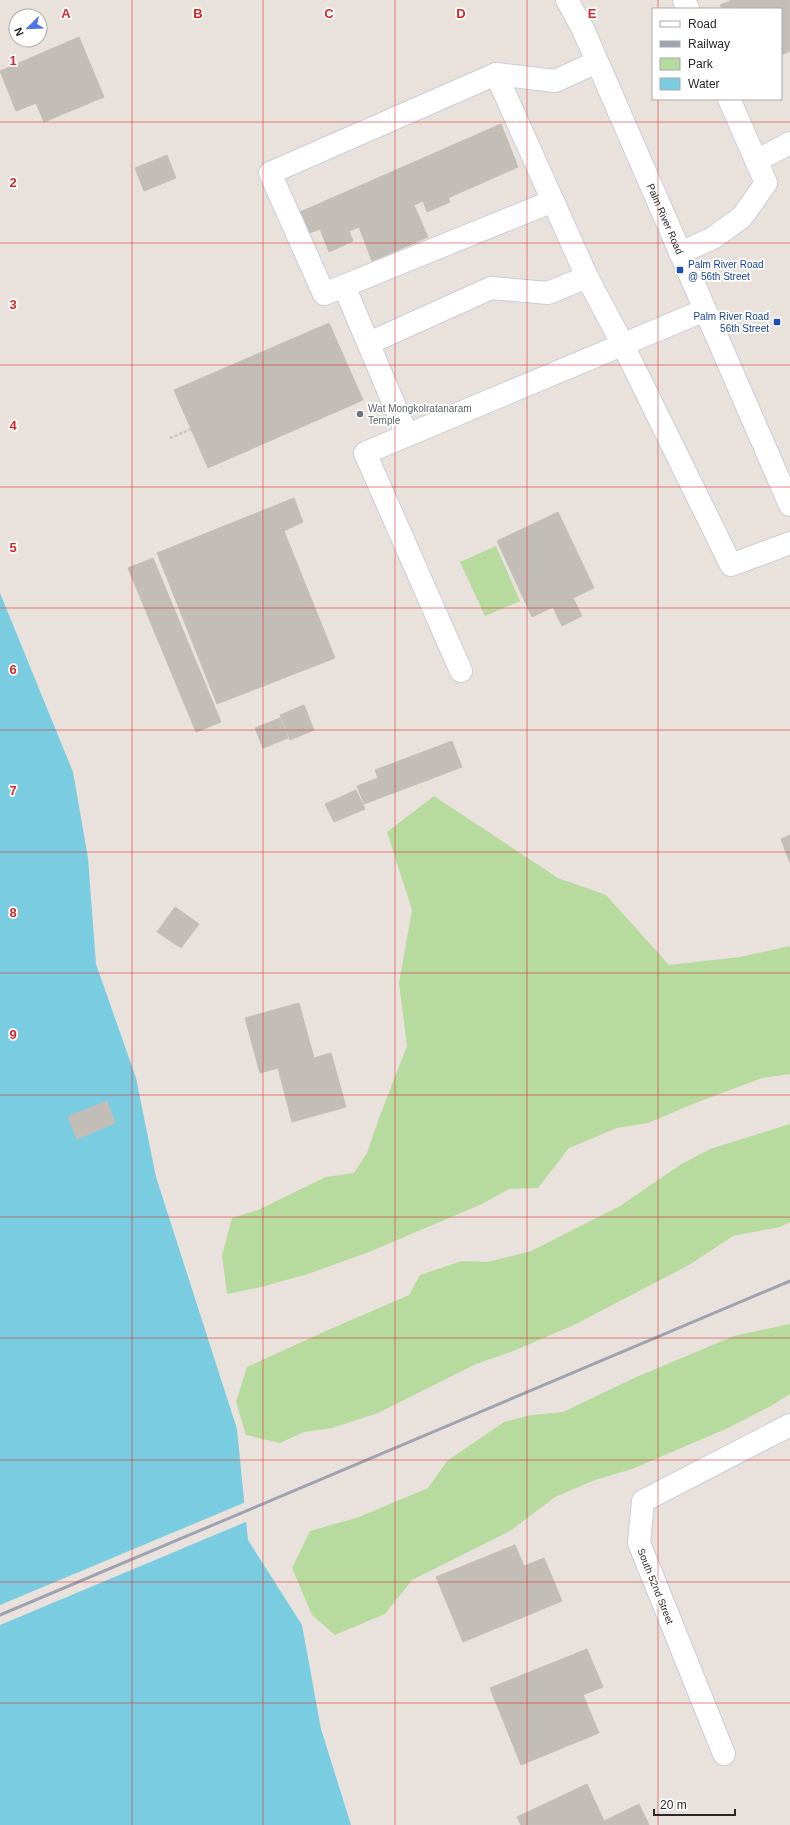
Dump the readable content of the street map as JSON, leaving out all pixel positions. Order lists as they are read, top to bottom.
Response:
{
  "streets": {
    "street": ["Palm River Road", "South 52nd Street"]
  },
  "places": {
    "transit": ["Palm River Road @ 56th Street", "Palm River Road 56th Street"],
    "other": ["Wat Mongkolratanaram Temple"]
  },
  "legend": [
    "Road",
    "Railway",
    "Park",
    "Water"
  ],
  "scale_bar": "20 m",
  "north": "bottom left",
  "grid": {
    "columns": [
      "A",
      "B",
      "C",
      "D",
      "E"
    ],
    "rows": [
      "1",
      "2",
      "3",
      "4",
      "5",
      "6",
      "7",
      "8",
      "9"
    ]
  }
}
